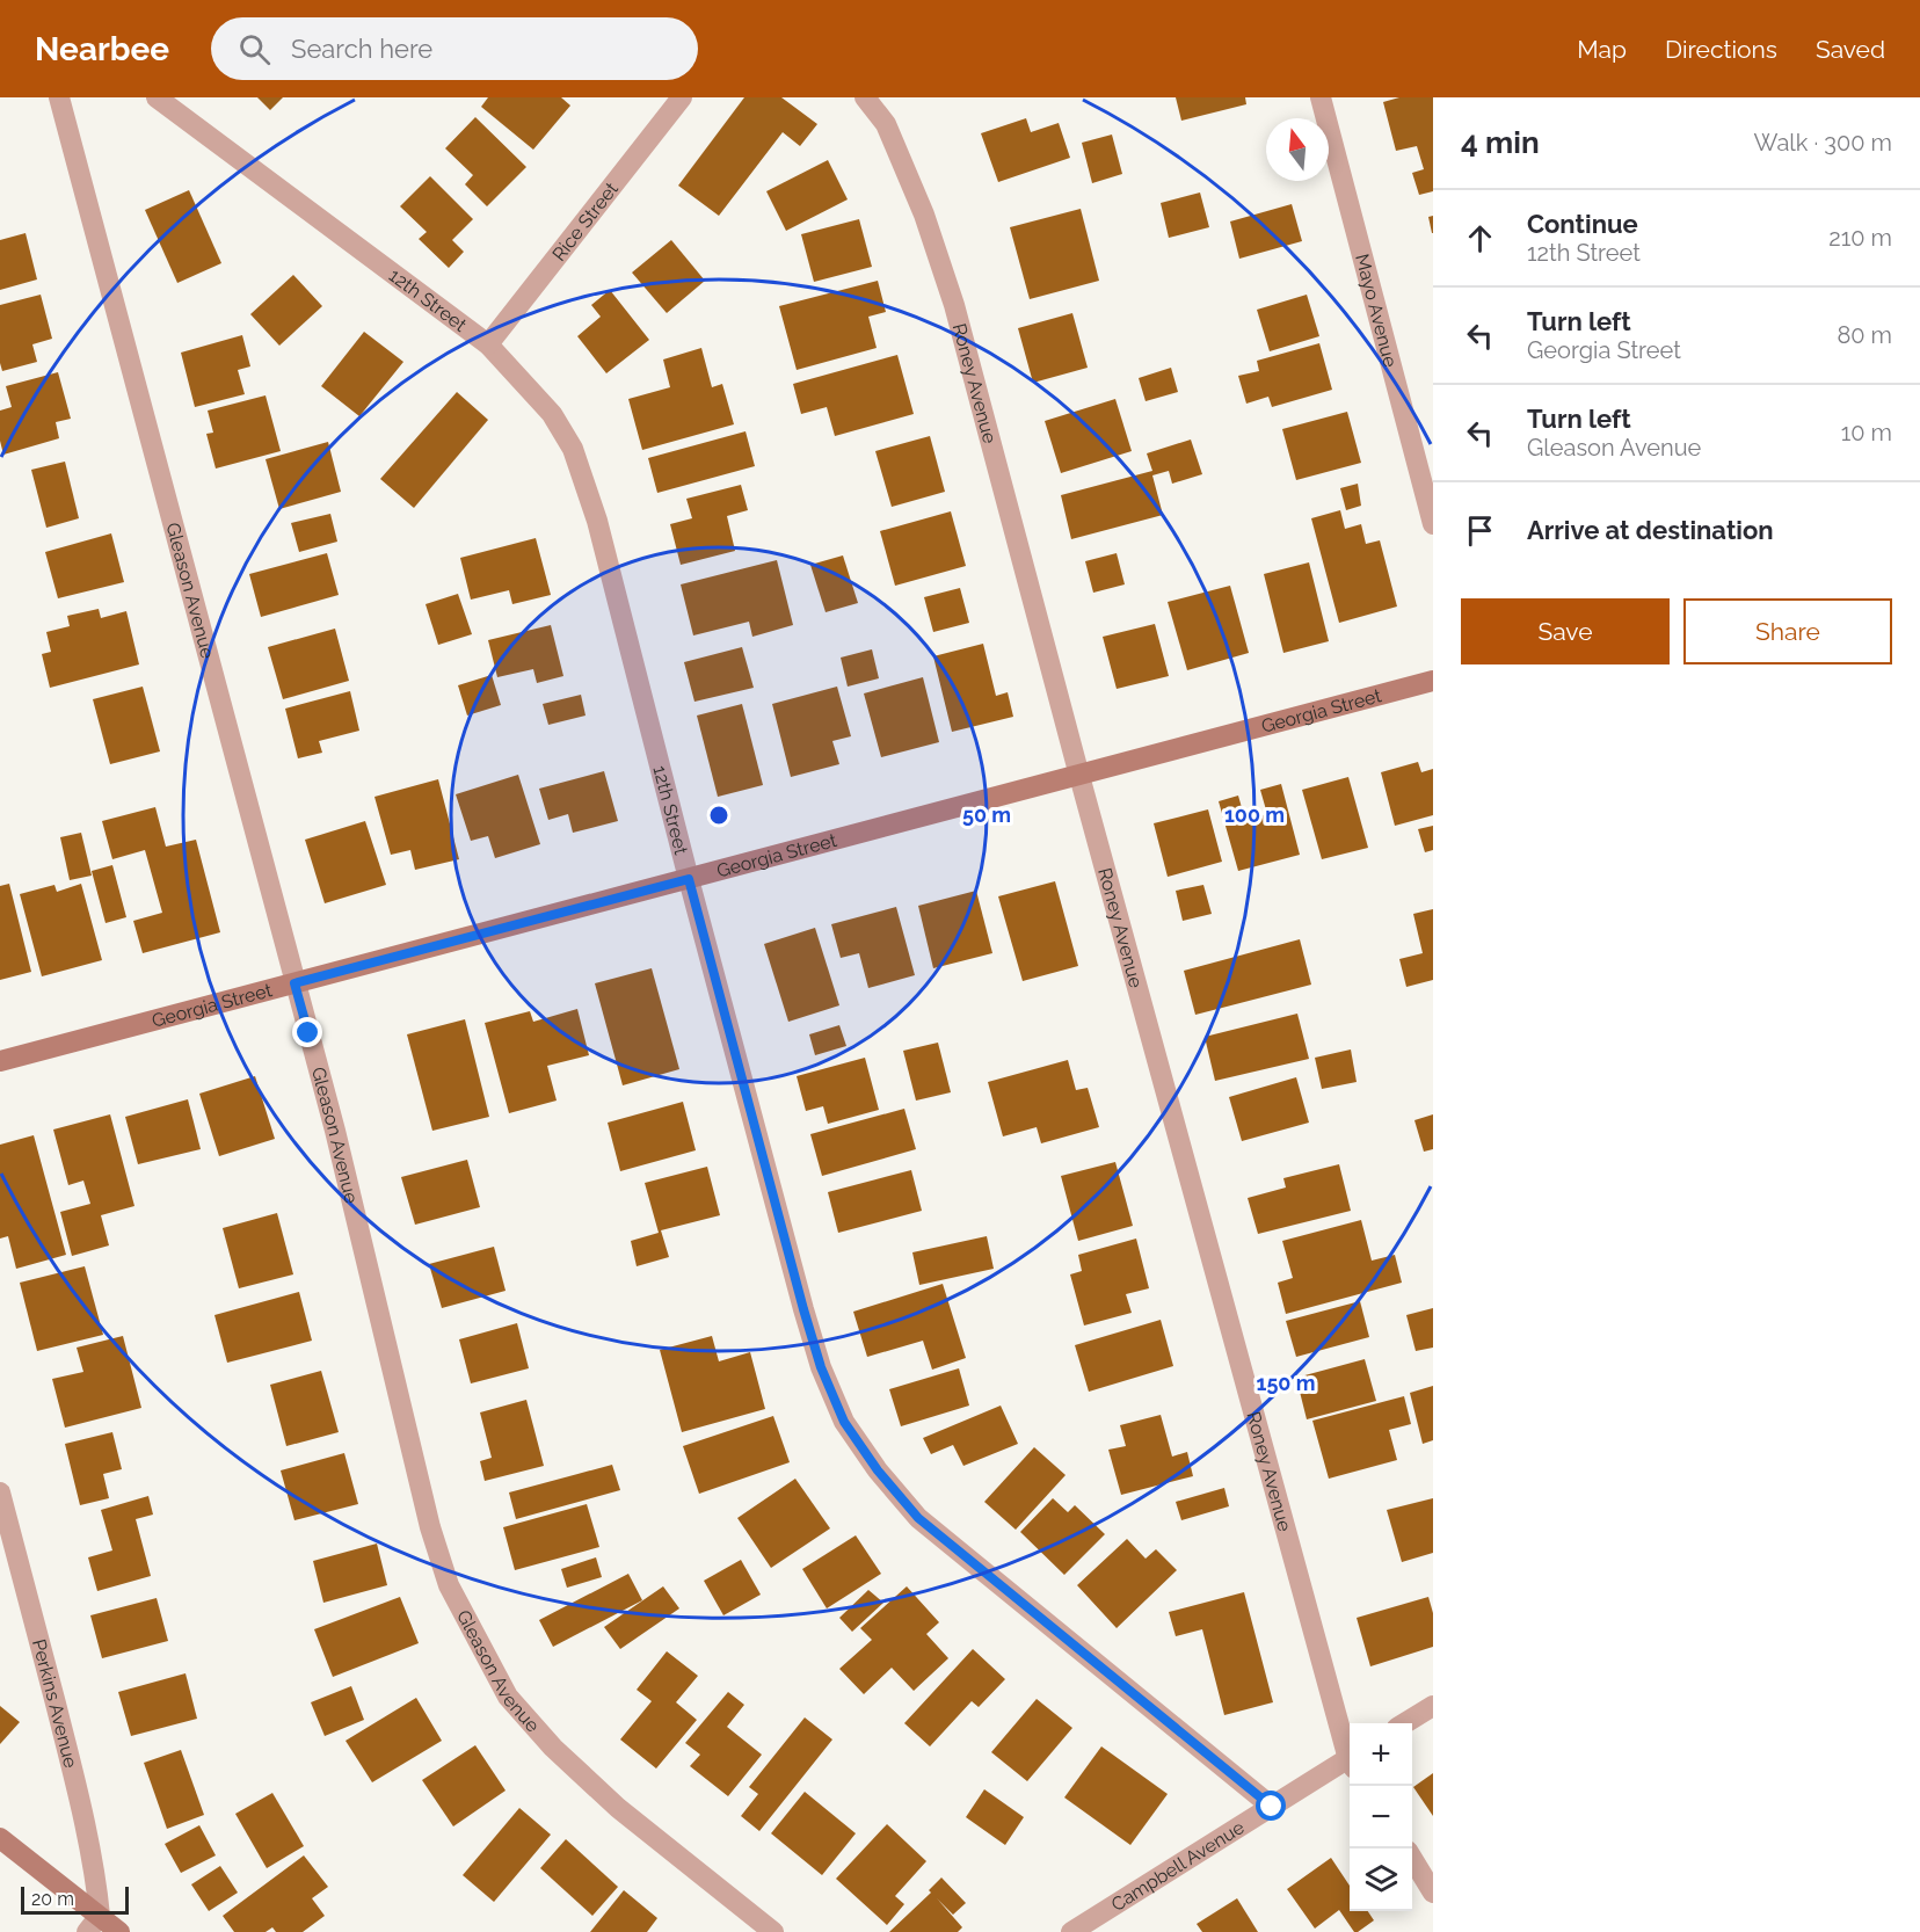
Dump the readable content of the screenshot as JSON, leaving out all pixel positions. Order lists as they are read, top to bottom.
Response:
{
  "streets": {
    "main road": ["Georgia Street"],
    "street": [
      "Rice Street",
      "12th Street",
      "Mayo Avenue",
      "Roney Avenue",
      "Gleason Avenue",
      "Perkins Avenue",
      "Campbell Avenue"
    ]
  },
  "crossings": [
    ["Rice Street", "12th Street"],
    ["12th Street", "Georgia Street"],
    ["12th Street", "Campbell Avenue"],
    ["Roney Avenue", "Georgia Street"],
    ["Gleason Avenue", "Georgia Street"]
  ],
  "scale_bar": "20 m",
  "north": "top",
  "page": {
    "header": "Nearbee",
    "search": "Search here",
    "nav": ["Map", "Directions", "Saved"],
    "heading": ["4 min", "Walk · 300 m"],
    "list": [
      ["Continue", "12th Street", "210 m"],
      ["Turn left", "Georgia Street", "80 m"],
      ["Turn left", "Gleason Avenue", "10 m"],
      "Arrive at destination"
    ],
    "buttons": ["Save", "Share"],
    "map_buttons": ["+", "−"],
    "scale": "20 m"
  },
  "rings": ["50 m", "100 m", "150 m"]
}
